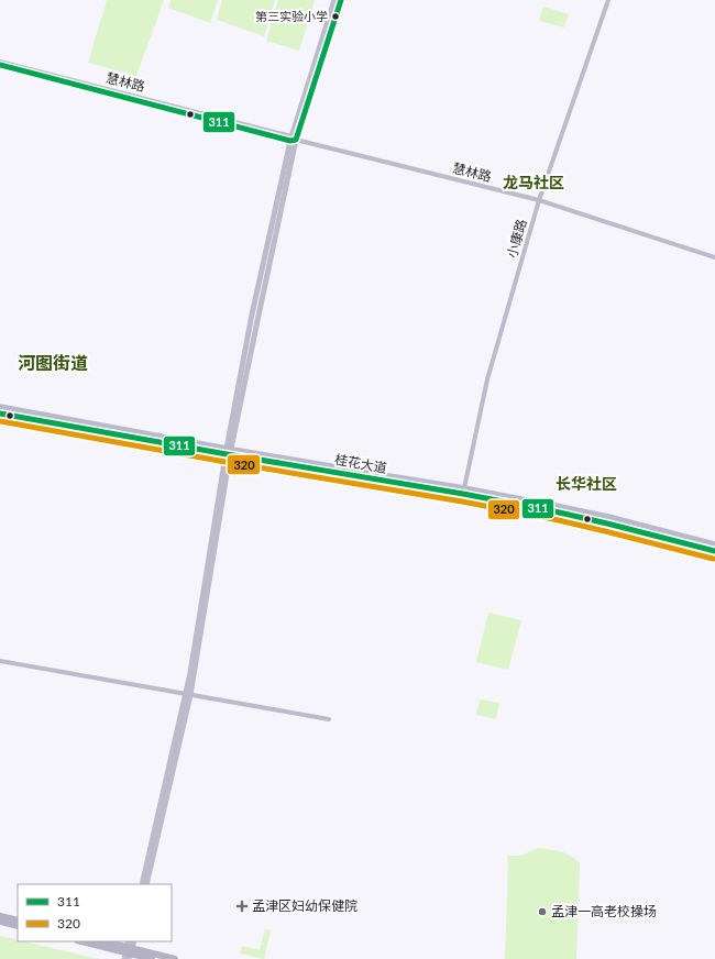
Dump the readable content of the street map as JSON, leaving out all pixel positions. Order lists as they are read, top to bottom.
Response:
{
  "streets": {
    "main road": ["桂花大道"],
    "street": ["慧林路", "小康路"]
  },
  "crossings": [
    ["慧林路", "小康路"],
    ["小康路", "桂花大道"]
  ],
  "districts": ["龙马社区", "河图街道", "长华社区"],
  "places": {
    "other": ["第三实验小学", "孟津一高老校操场"],
    "health": ["孟津区妇幼保健院"]
  },
  "lines": ["transit line 311", "transit line 320"],
  "legend": ["311", "320"]
}
